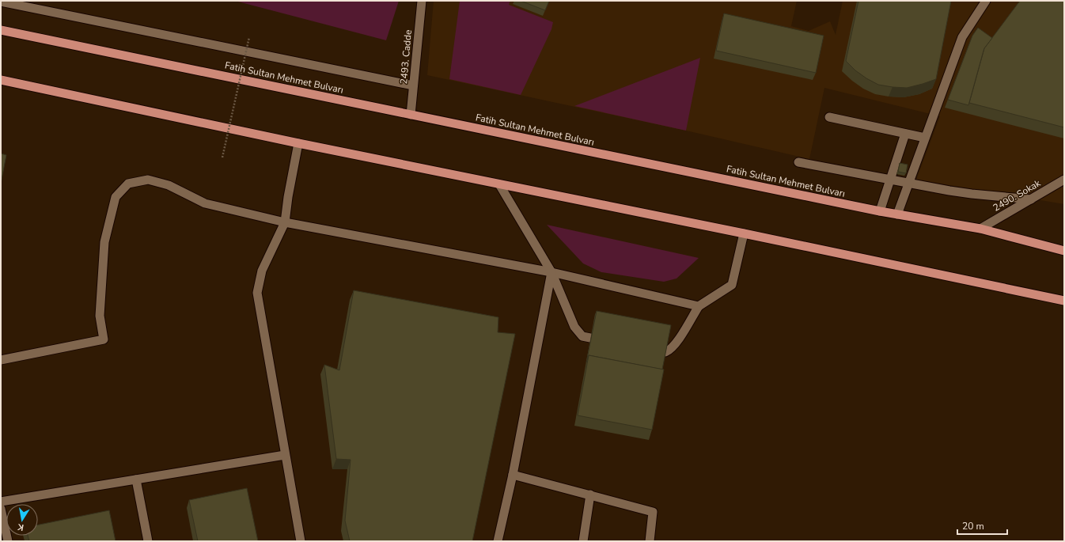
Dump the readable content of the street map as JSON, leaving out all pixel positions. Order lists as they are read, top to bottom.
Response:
{
  "streets": {
    "highway": ["Fatih Sultan Mehmet Bulvarı"],
    "street": ["2493. Cadde", "2490. Sokak"]
  },
  "crossings": [
    ["2493. Cadde", "Fatih Sultan Mehmet Bulvarı"],
    ["Fatih Sultan Mehmet Bulvarı", "2490. Sokak"]
  ],
  "scale_bar": "20 m",
  "north": "bottom"
}
